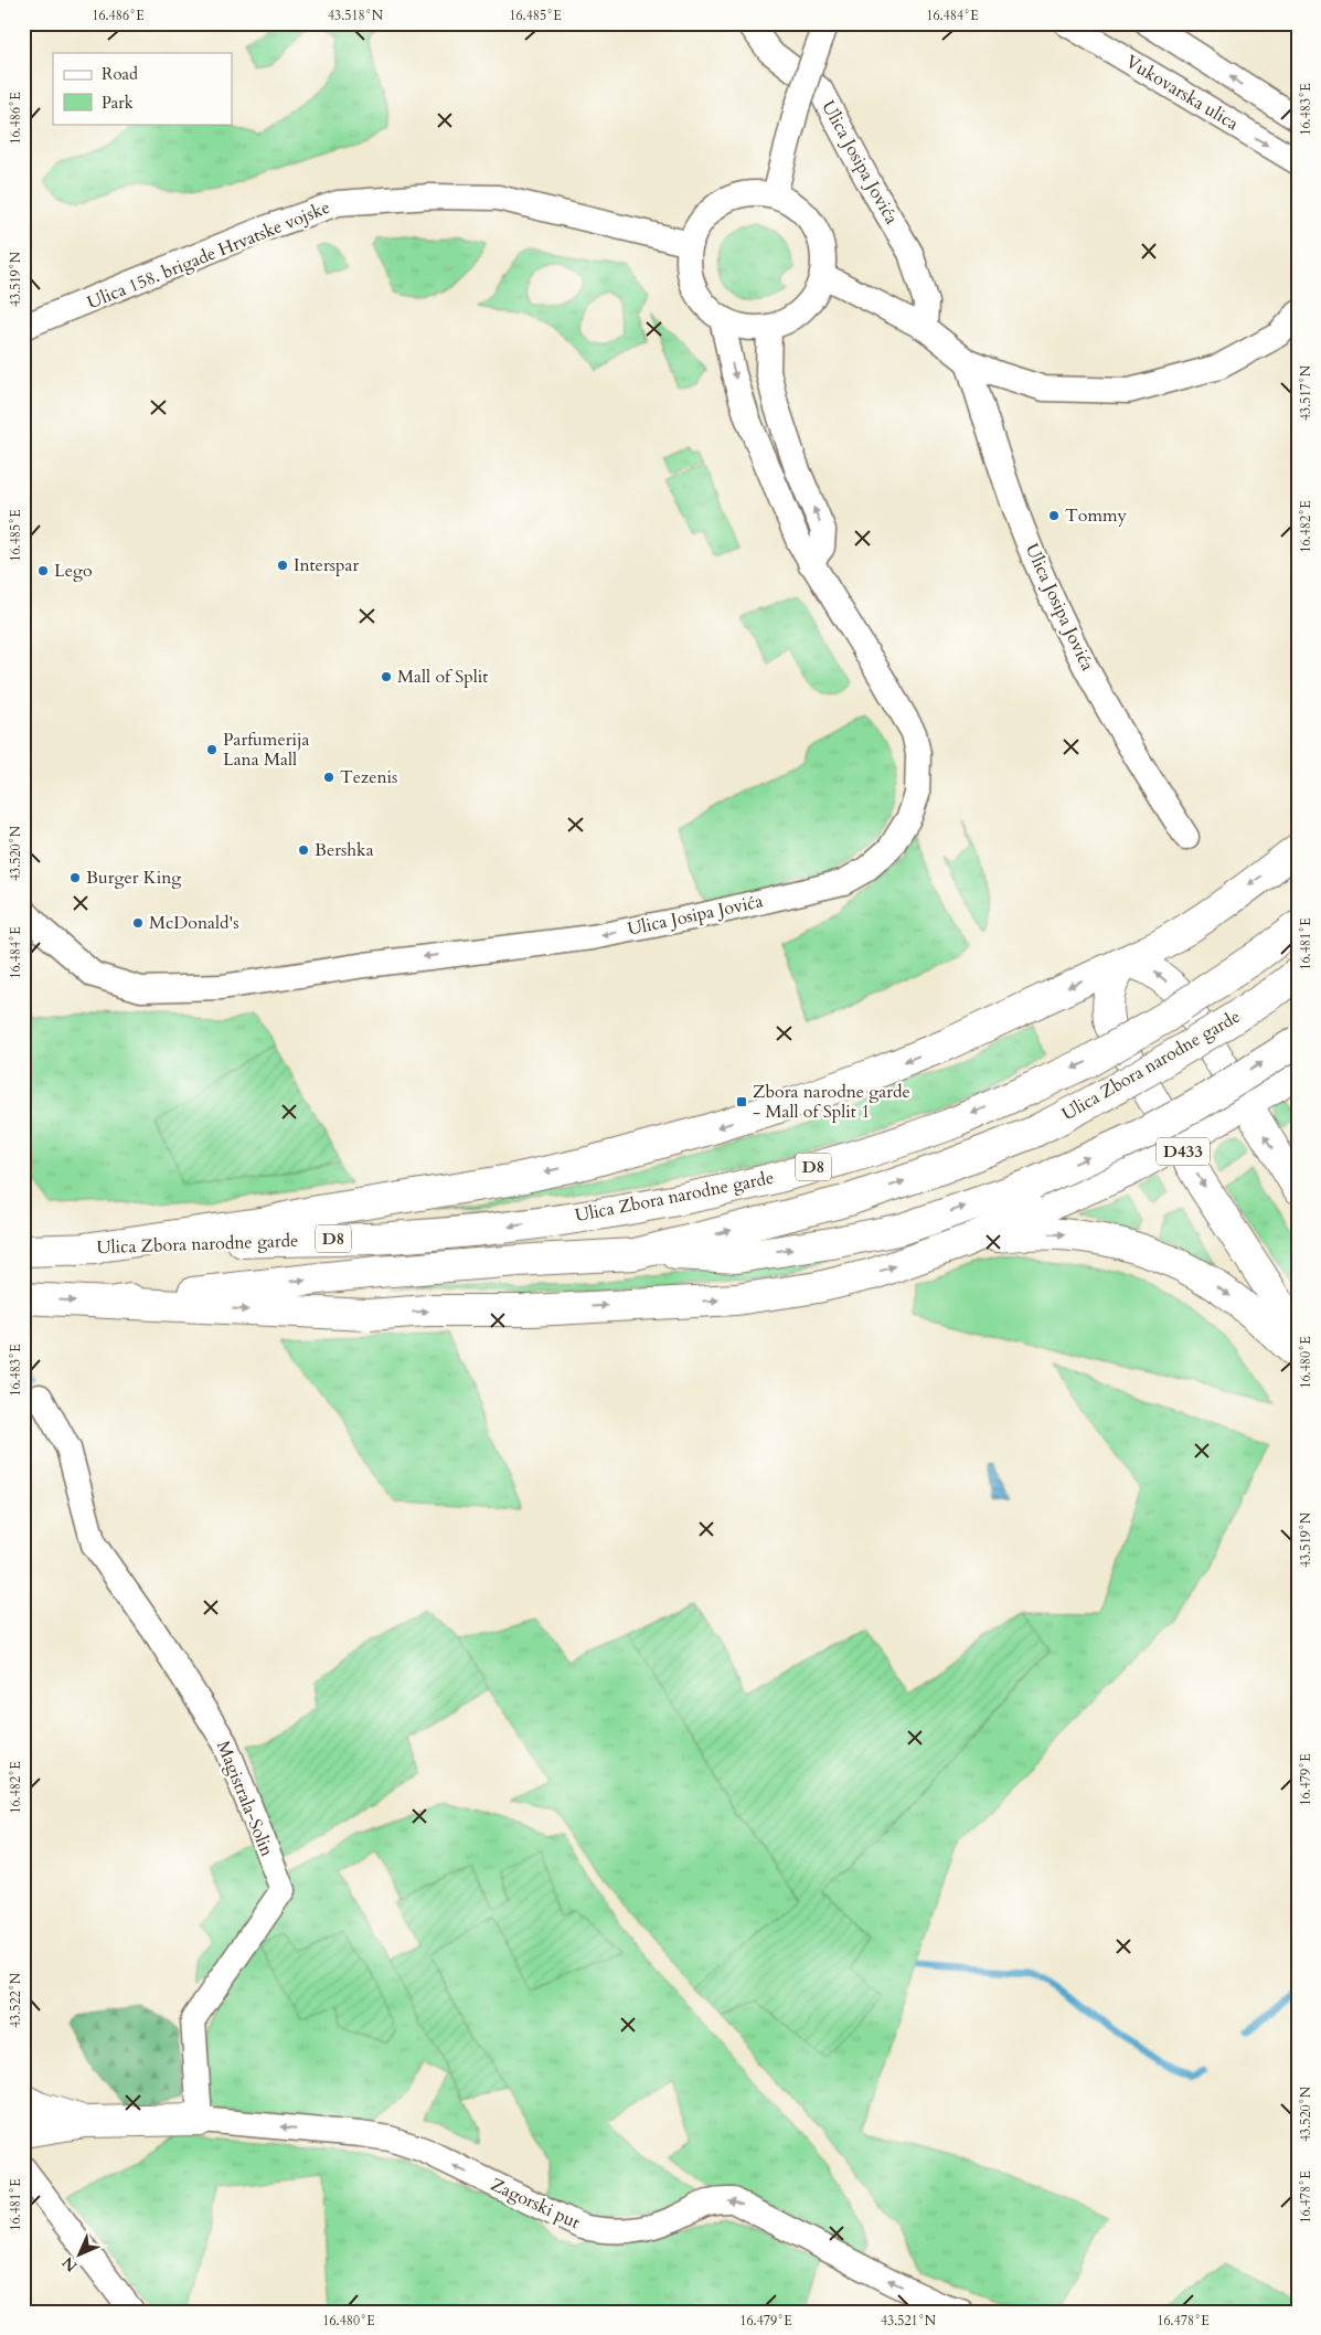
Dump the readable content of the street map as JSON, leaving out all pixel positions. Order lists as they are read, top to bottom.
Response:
{
  "streets": {
    "main road": [
      "Ulica Zbora narodne garde",
      "D433",
      "D8",
      "Zagorski put"
    ],
    "street": [
      "Vukovarska ulica",
      "Ulica Josipa Jovića",
      "Ulica 158. brigade Hrvatske vojske",
      "Magistrala-Solin"
    ]
  },
  "crossings": [
    ["Magistrala-Solin", "Zagorski put"]
  ],
  "one_way": ["Zagorski put"],
  "places": {
    "other": [
      "Tommy",
      "Interspar",
      "Lego",
      "Mall of Split",
      "Parfumerija Lana Mall",
      "Tezenis",
      "Bershka",
      "Burger King",
      "McDonald's"
    ],
    "transit": ["Zbora narodne garde - Mall of Split 1"]
  },
  "legend": ["Road", "Park"],
  "north": "bottom left",
  "coordinates": [
    "16.486°E",
    "43.518°N",
    "16.485°E",
    "16.484°E",
    "16.483°E",
    "43.519°N",
    "43.517°N",
    "16.482°E",
    "43.520°N",
    "16.481°E",
    "16.480°E",
    "16.479°E",
    "43.522°N",
    "16.478°E",
    "43.521°N"
  ]
}
